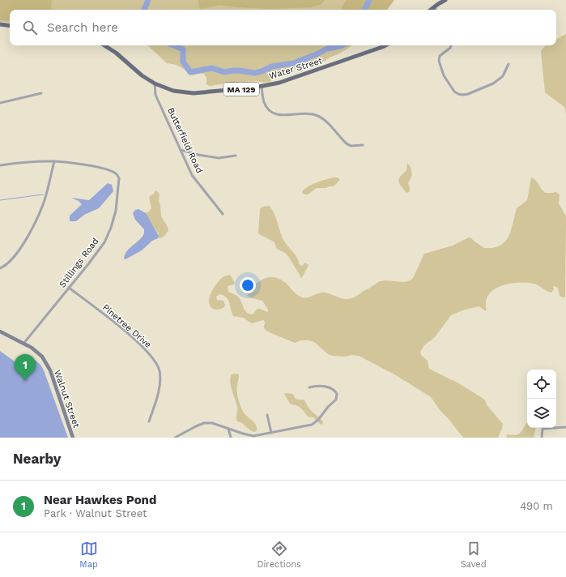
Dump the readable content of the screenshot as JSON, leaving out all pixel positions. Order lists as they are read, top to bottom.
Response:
{
  "streets": {
    "main road": ["Water Street", "MA 129", "Walnut Street"],
    "street": ["Butterfield Road", "Stillings Road", "Pinetree Drive"]
  },
  "crossings": [
    ["Water Street", "Butterfield Road"],
    ["Stillings Road", "Pinetree Drive"],
    ["Stillings Road", "Walnut Street"]
  ],
  "page": {
    "search": "Search here",
    "pins": "1",
    "heading": "Nearby",
    "list": [
      {
        "mark": "1",
        "name": "Near Hawkes Pond",
        "note": "Park · Walnut Street",
        "value": "490 m"
      }
    ],
    "nav": ["Map", "Directions", "Saved"]
  }
}
